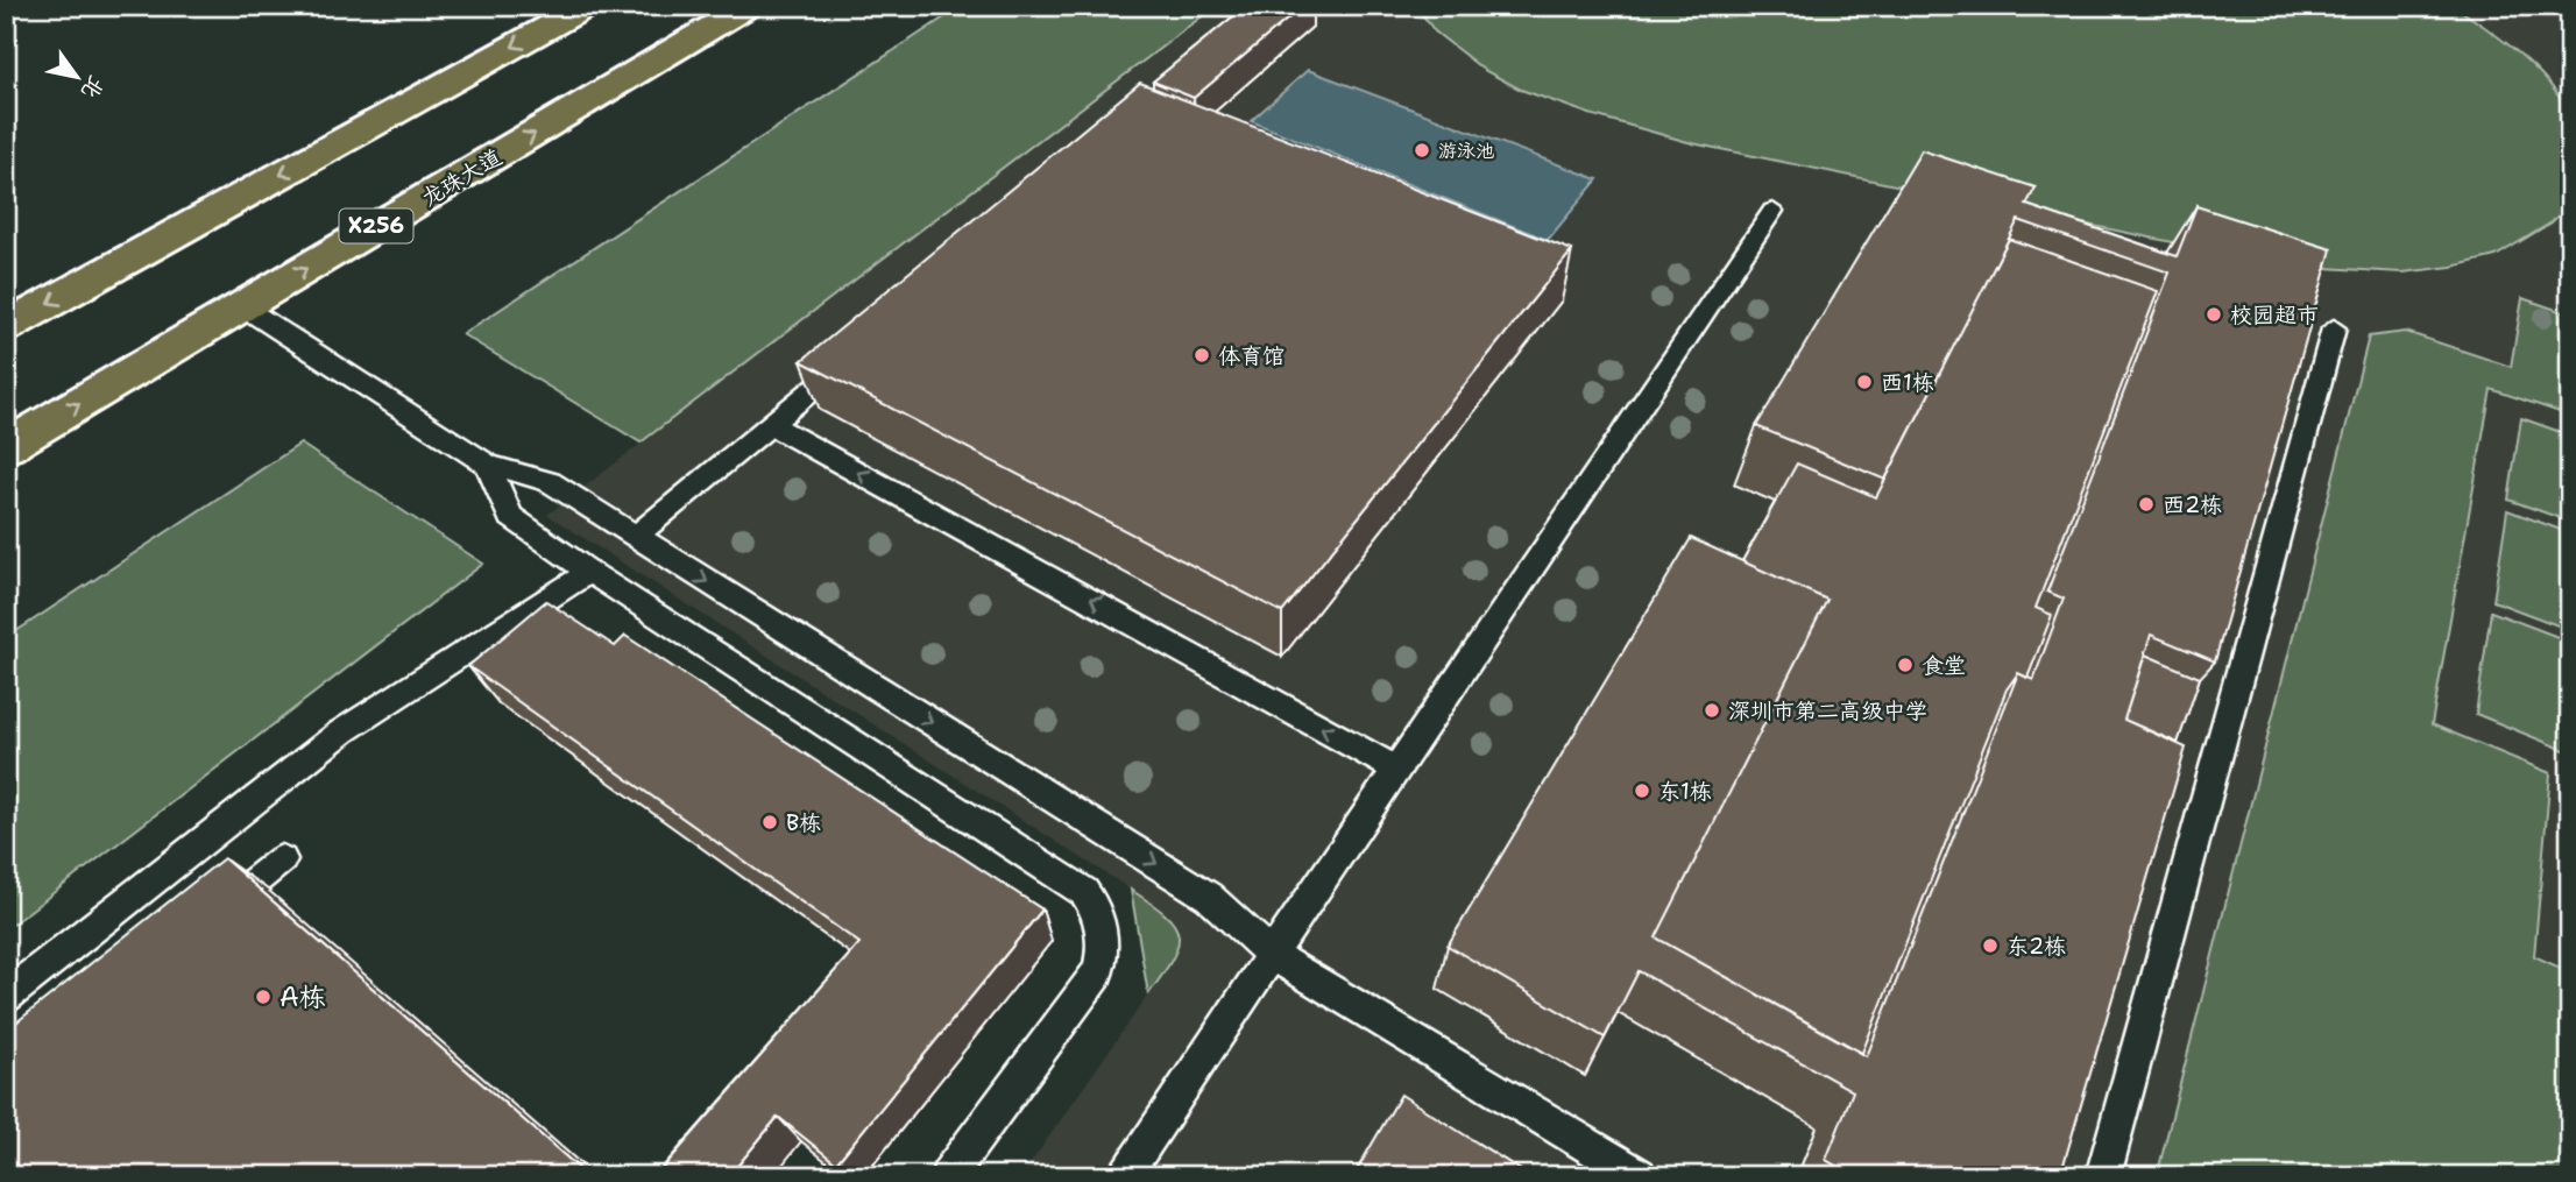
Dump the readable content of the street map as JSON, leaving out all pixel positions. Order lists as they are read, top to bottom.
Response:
{
  "streets": {
    "main road": ["龙珠大道", "X256"]
  },
  "places": [
    "游泳池",
    "校园超市",
    "体育馆",
    "西1栋",
    "西2栋",
    "食堂",
    "深圳市第二高级中学",
    "东1栋",
    "B栋",
    "东2栋",
    "A栋"
  ],
  "north": "bottom right"
}
